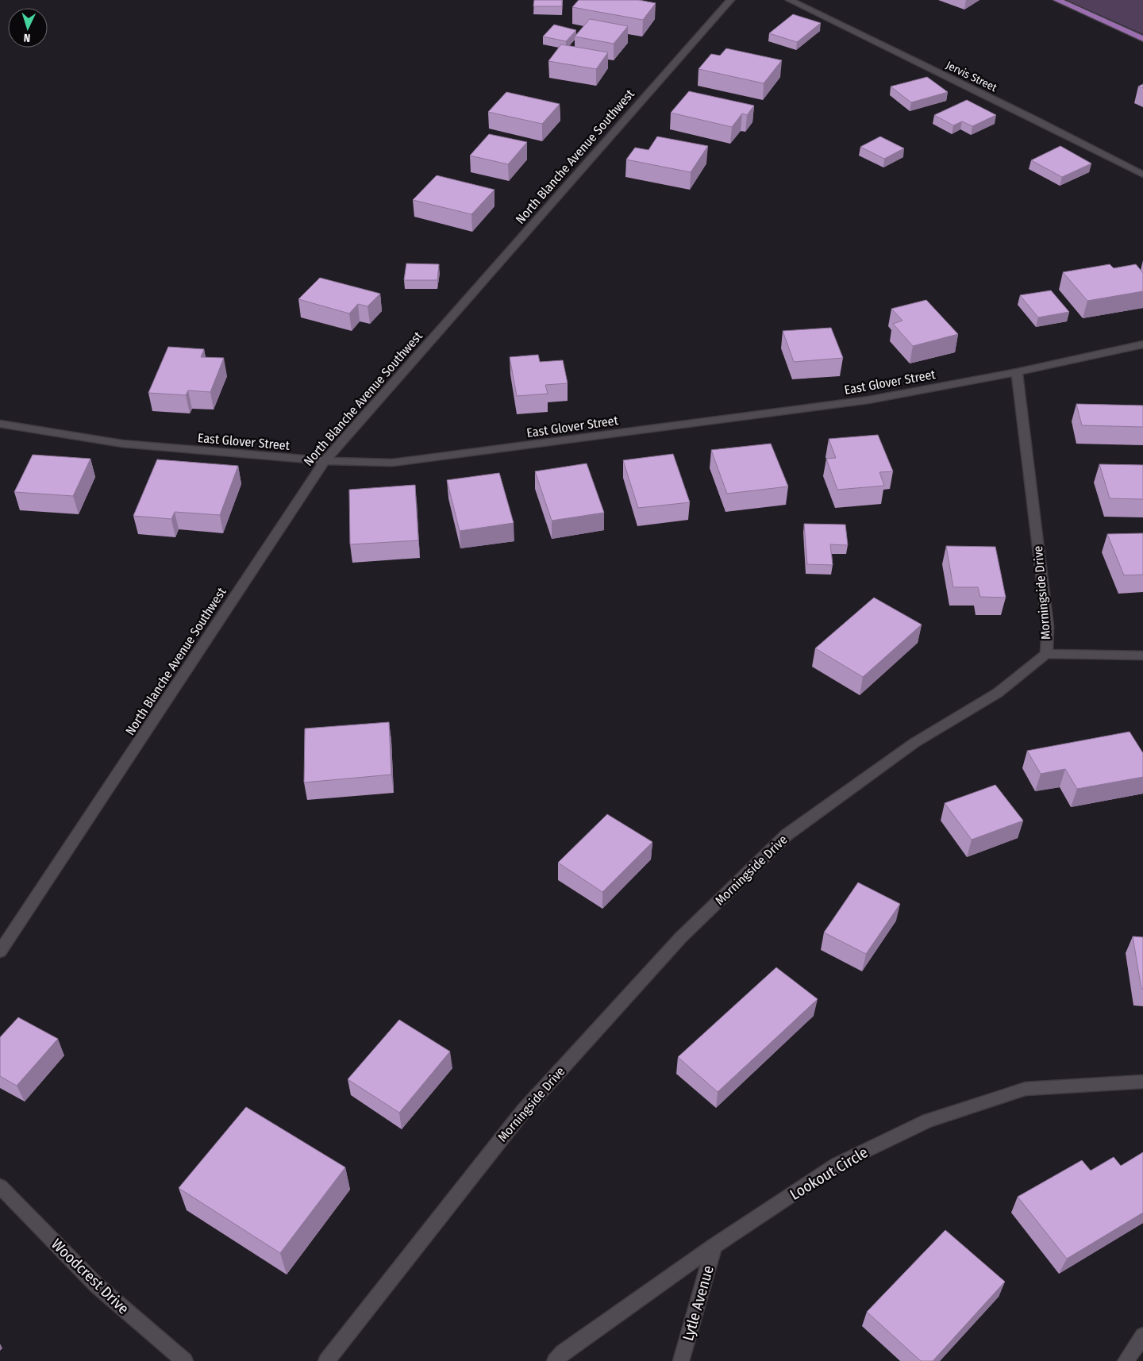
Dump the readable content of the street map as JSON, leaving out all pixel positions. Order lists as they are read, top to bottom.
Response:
{
  "streets": {
    "street": [
      "Jervis Street",
      "North Blanche Avenue Southwest",
      "East Glover Street",
      "Morningside Drive",
      "Lookout Circle",
      "Woodcrest Drive",
      "Lytle Avenue"
    ]
  },
  "crossings": [
    ["North Blanche Avenue Southwest", "East Glover Street"],
    ["East Glover Street", "Morningside Drive"],
    ["Lookout Circle", "Lytle Avenue"]
  ],
  "north": "bottom"
}
